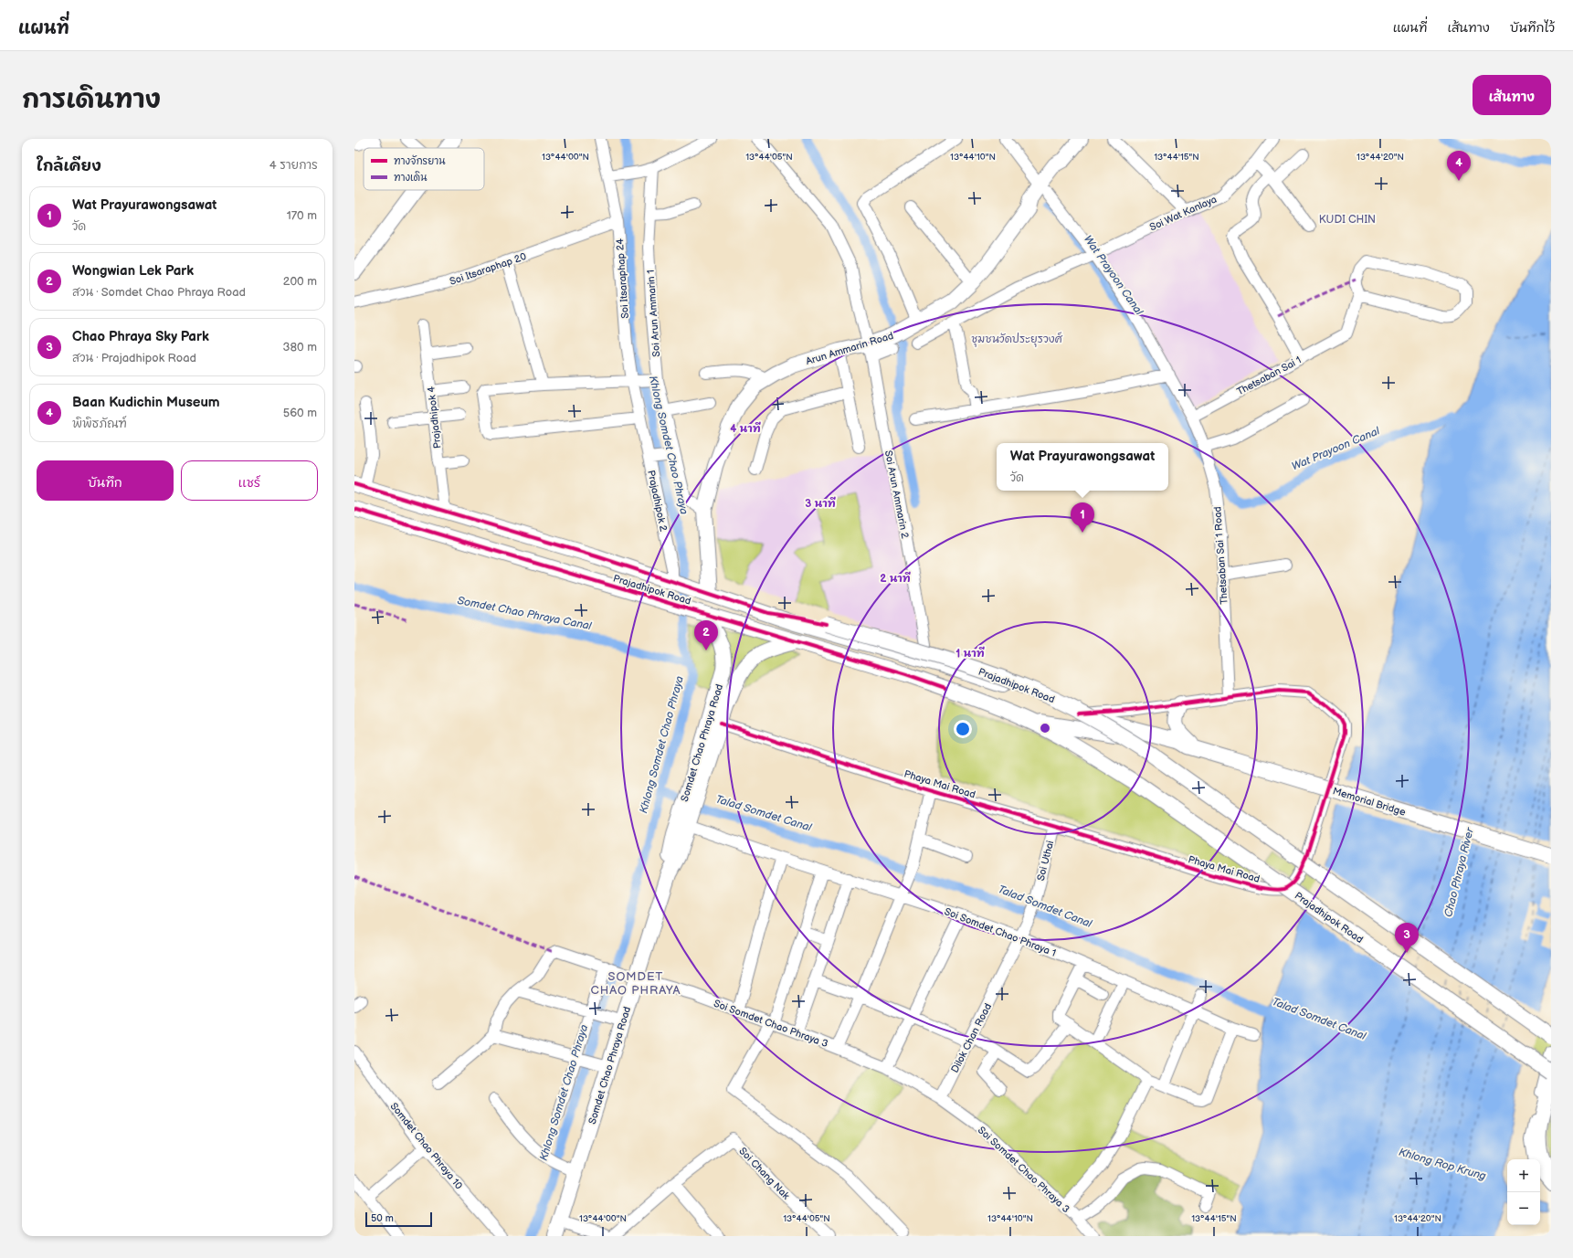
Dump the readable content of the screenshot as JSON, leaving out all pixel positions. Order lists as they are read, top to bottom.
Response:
{
  "streets": {
    "main road": [
      "Arun Ammarin Road",
      "Prajadhipok Road",
      "Somdet Chao Phraya Road",
      "Memorial Bridge"
    ],
    "street": [
      "Soi Wat Kanlaya",
      "Soi Itsaraphap 20",
      "Soi Itsaraphap 24",
      "Soi Arun Ammarin 1",
      "Thetsaban Sai 1",
      "Prajadhipok 4",
      "Soi Arun Ammarin 2",
      "Prajadhipok 2",
      "Thetsaban Sai 1 Road",
      "Phaya Mai Road",
      "Soi Uthai",
      "Soi Somdet Chao Phraya 1",
      "Soi Somdet Chao Phraya 3",
      "Dilok Chan Road",
      "Somdet Chao Phraya 10",
      "Soi Chang Nak"
    ]
  },
  "crossings": [
    ["Soi Wat Kanlaya", "Thetsaban Sai 1 Road"],
    ["Soi Itsaraphap 20", "Soi Itsaraphap 24"],
    ["Soi Itsaraphap 24", "Prajadhipok 2"],
    ["Soi Arun Ammarin 1", "Arun Ammarin Road"],
    ["Arun Ammarin Road", "Soi Arun Ammarin 2"],
    ["Arun Ammarin Road", "Thetsaban Sai 1 Road"],
    ["Arun Ammarin Road", "Prajadhipok Road"],
    ["Thetsaban Sai 1", "Thetsaban Sai 1 Road"],
    ["Prajadhipok 4", "Prajadhipok Road"],
    ["Prajadhipok 2", "Prajadhipok Road"],
    ["Thetsaban Sai 1 Road", "Phaya Mai Road"],
    ["Prajadhipok Road", "Somdet Chao Phraya Road"],
    ["Prajadhipok Road", "Phaya Mai Road"],
    ["Prajadhipok Road", "Memorial Bridge"],
    ["Somdet Chao Phraya Road", "Phaya Mai Road"],
    ["Somdet Chao Phraya Road", "Soi Somdet Chao Phraya 1"],
    ["Somdet Chao Phraya Road", "Soi Somdet Chao Phraya 3"],
    ["Phaya Mai Road", "Soi Uthai"],
    ["Soi Uthai", "Soi Somdet Chao Phraya 1"],
    ["Soi Uthai", "Dilok Chan Road"],
    ["Soi Somdet Chao Phraya 1", "Dilok Chan Road"],
    ["Soi Somdet Chao Phraya 3", "Dilok Chan Road"]
  ],
  "districts": ["KUDI CHIN", "ชุมชนวัดประยุรวงศ์", "SOMDET CHAO PHRAYA"],
  "water": [
    "Wat Prayoon Canal",
    "Khlong Somdet Chao Phraya",
    "Somdet Chao Phraya Canal",
    "Talad Somdet Canal",
    "Chao Phraya River",
    "Khlong Rop Krung"
  ],
  "legend": ["ทางจักรยาน", "ทางเดิน"],
  "scale_bar": "50 m",
  "page": {
    "header": "แผนที่",
    "nav": ["แผนที่", "เส้นทาง", "บันทึกไว้"],
    "title": "การเดินทาง",
    "buttons": [
      "เส้นทาง",
      ["บันทึก", "แชร์"]
    ],
    "heading": ["ใกล้เคียง", "4 รายการ"],
    "pins": [
      "4",
      "1",
      "2",
      "3"
    ],
    "list": [
      {
        "mark": "1",
        "name": "Wat Prayurawongsawat",
        "note": "วัด",
        "value": "170 m"
      },
      {
        "mark": "2",
        "name": "Wongwian Lek Park",
        "note": "สวน · Somdet Chao Phraya Road",
        "value": "200 m"
      },
      {
        "mark": "3",
        "name": "Chao Phraya Sky Park",
        "note": "สวน · Prajadhipok Road",
        "value": "380 m"
      },
      {
        "mark": "4",
        "name": "Baan Kudichin Museum",
        "note": "พิพิธภัณฑ์",
        "value": "560 m"
      }
    ],
    "popup": ["Wat Prayurawongsawat", "วัด"],
    "map_buttons": ["+", "−"],
    "scale": "50 m"
  },
  "coordinates": [
    "13°44'00\"N",
    "13°44'05\"N",
    "13°44'10\"N",
    "13°44'15\"N",
    "13°44'20\"N"
  ],
  "rings": [
    "4 นาที",
    "3 นาที",
    "2 นาที",
    "1 นาที"
  ]
}
